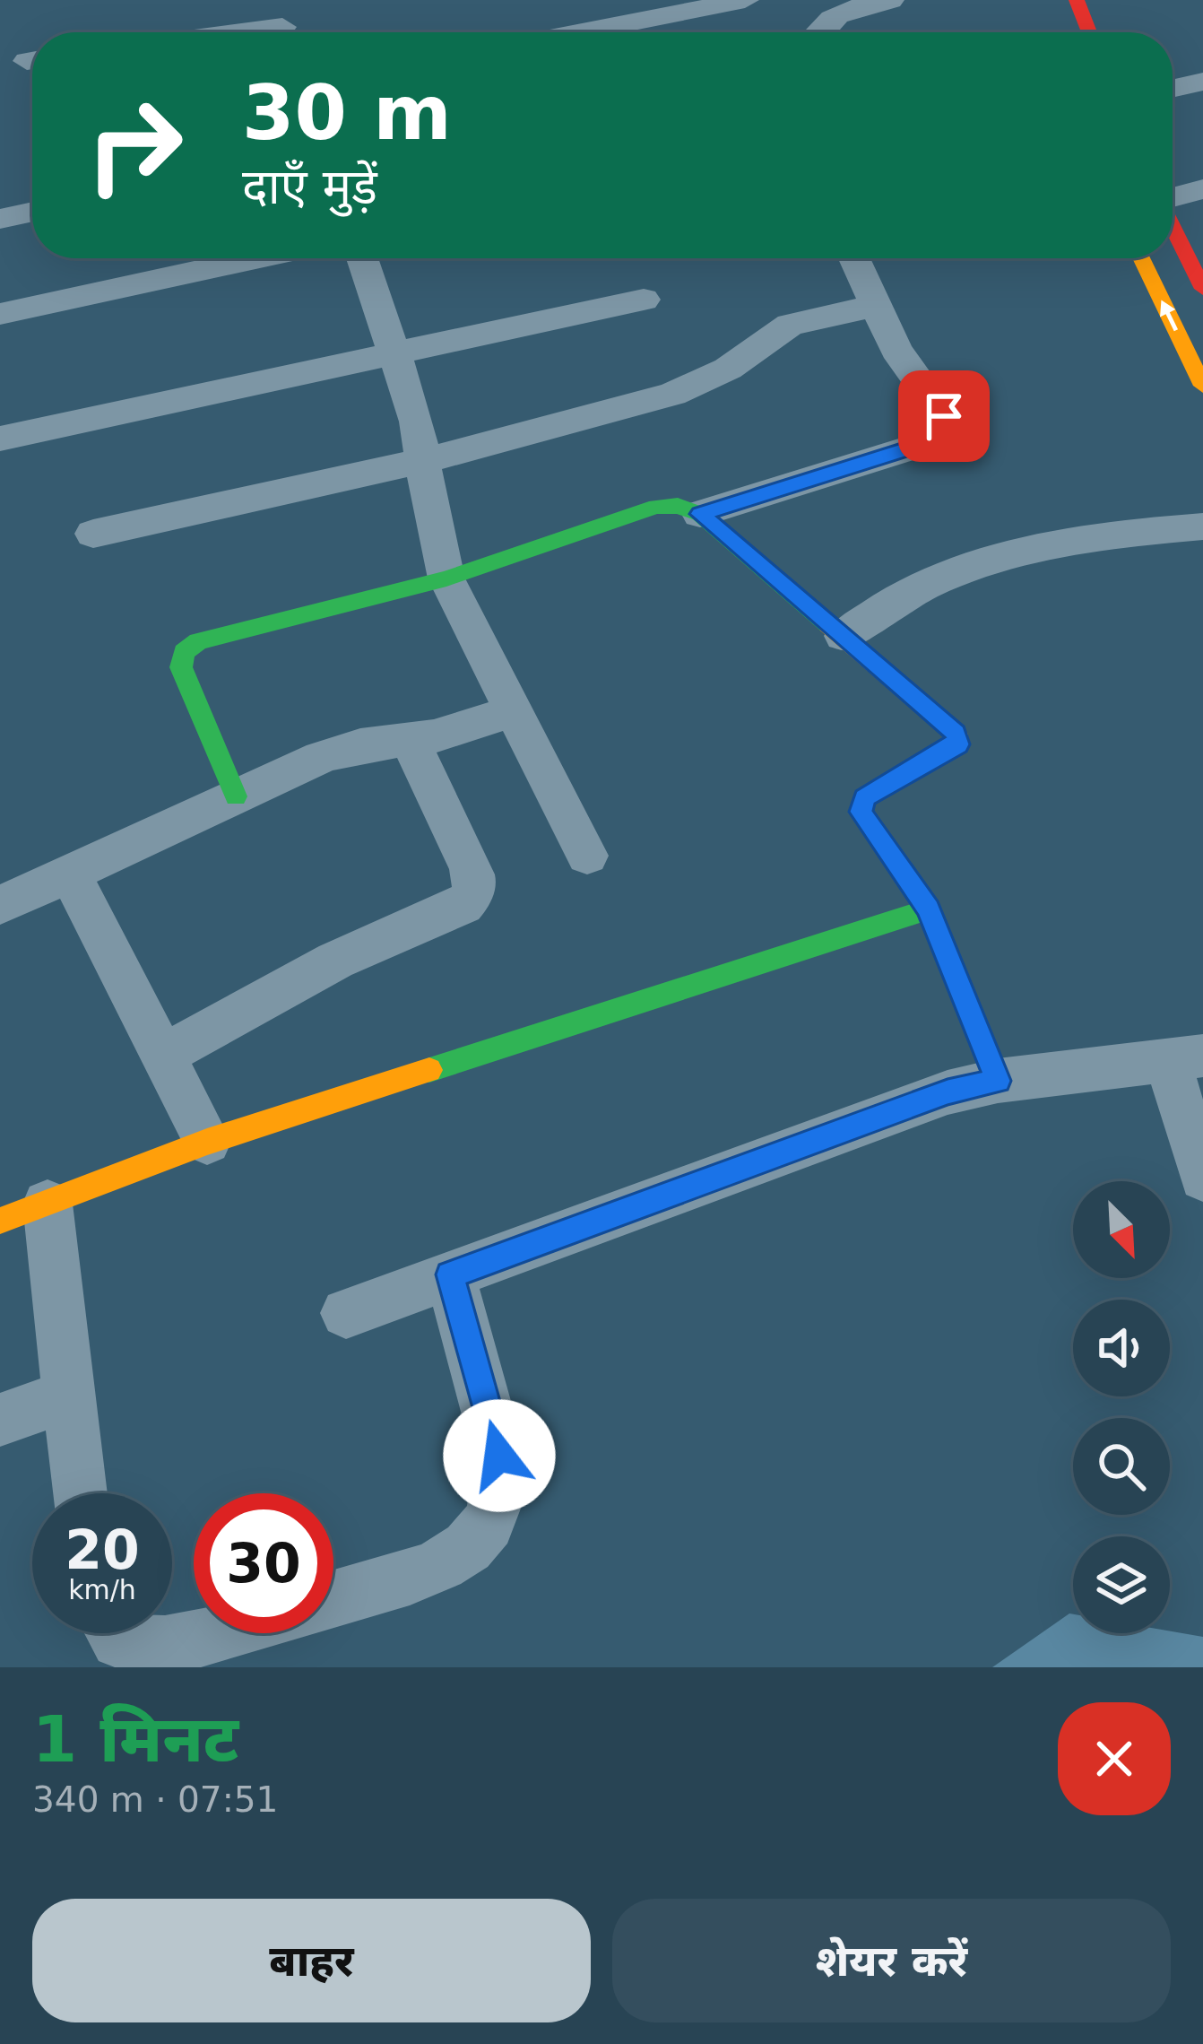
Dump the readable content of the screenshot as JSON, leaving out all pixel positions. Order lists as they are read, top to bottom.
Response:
{
  "north": "bottom right",
  "page": {
    "turn": ["30 m", "दाएँ मुड़ें"],
    "speed": "20 km/h",
    "limit": "30",
    "heading": ["1 मिनट", "340 m · 07:51"],
    "buttons": ["बाहर", "शेयर करें"]
  }
}
